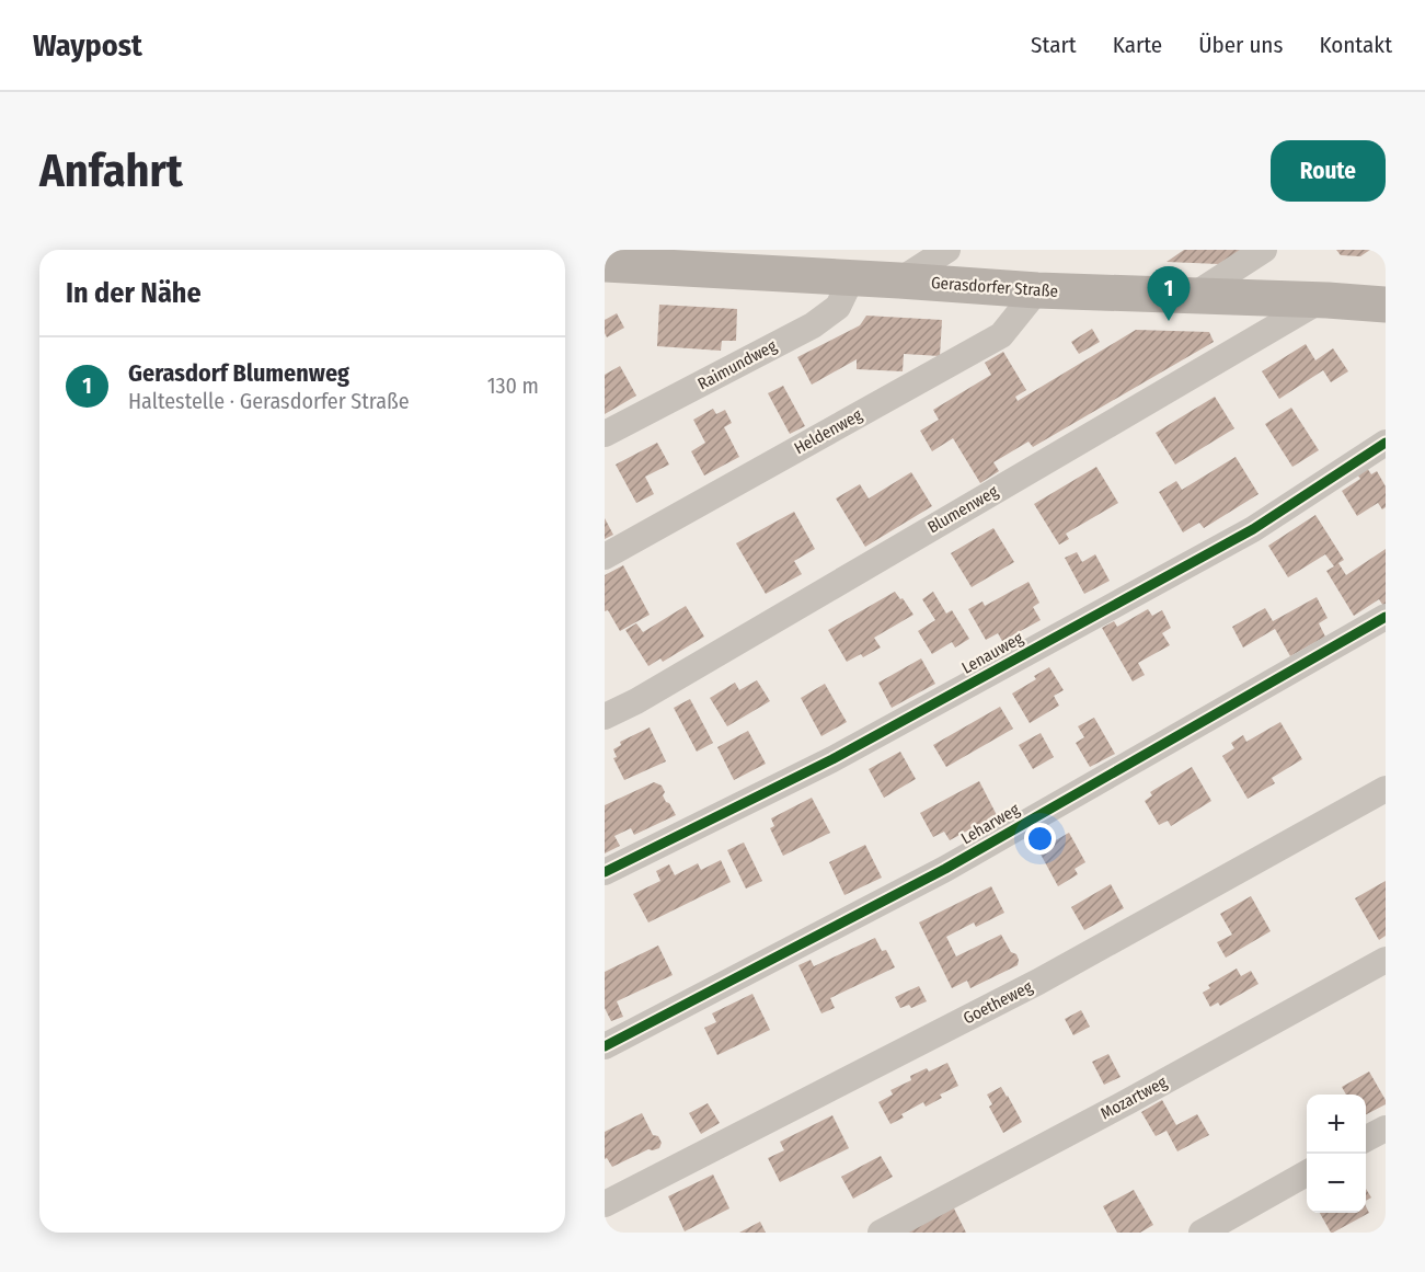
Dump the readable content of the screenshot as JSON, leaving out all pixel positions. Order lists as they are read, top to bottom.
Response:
{
  "streets": {
    "main road": ["Gerasdorfer Straße"],
    "street": [
      "Raimundweg",
      "Heldenweg",
      "Blumenweg",
      "Lenauweg",
      "Leharweg",
      "Goetheweg",
      "Mozartweg"
    ]
  },
  "crossings": [
    ["Gerasdorfer Straße", "Raimundweg"],
    ["Gerasdorfer Straße", "Heldenweg"],
    ["Gerasdorfer Straße", "Blumenweg"]
  ],
  "page": {
    "header": "Waypost",
    "nav": [
      "Start",
      "Karte",
      "Über uns",
      "Kontakt"
    ],
    "buttons": "Route",
    "title": "Anfahrt",
    "heading": "In der Nähe",
    "pins": "1",
    "list": [
      {
        "mark": "1",
        "name": "Gerasdorf Blumenweg",
        "note": "Haltestelle · Gerasdorfer Straße",
        "value": "130 m"
      }
    ],
    "map_buttons": ["+", "−"]
  }
}
